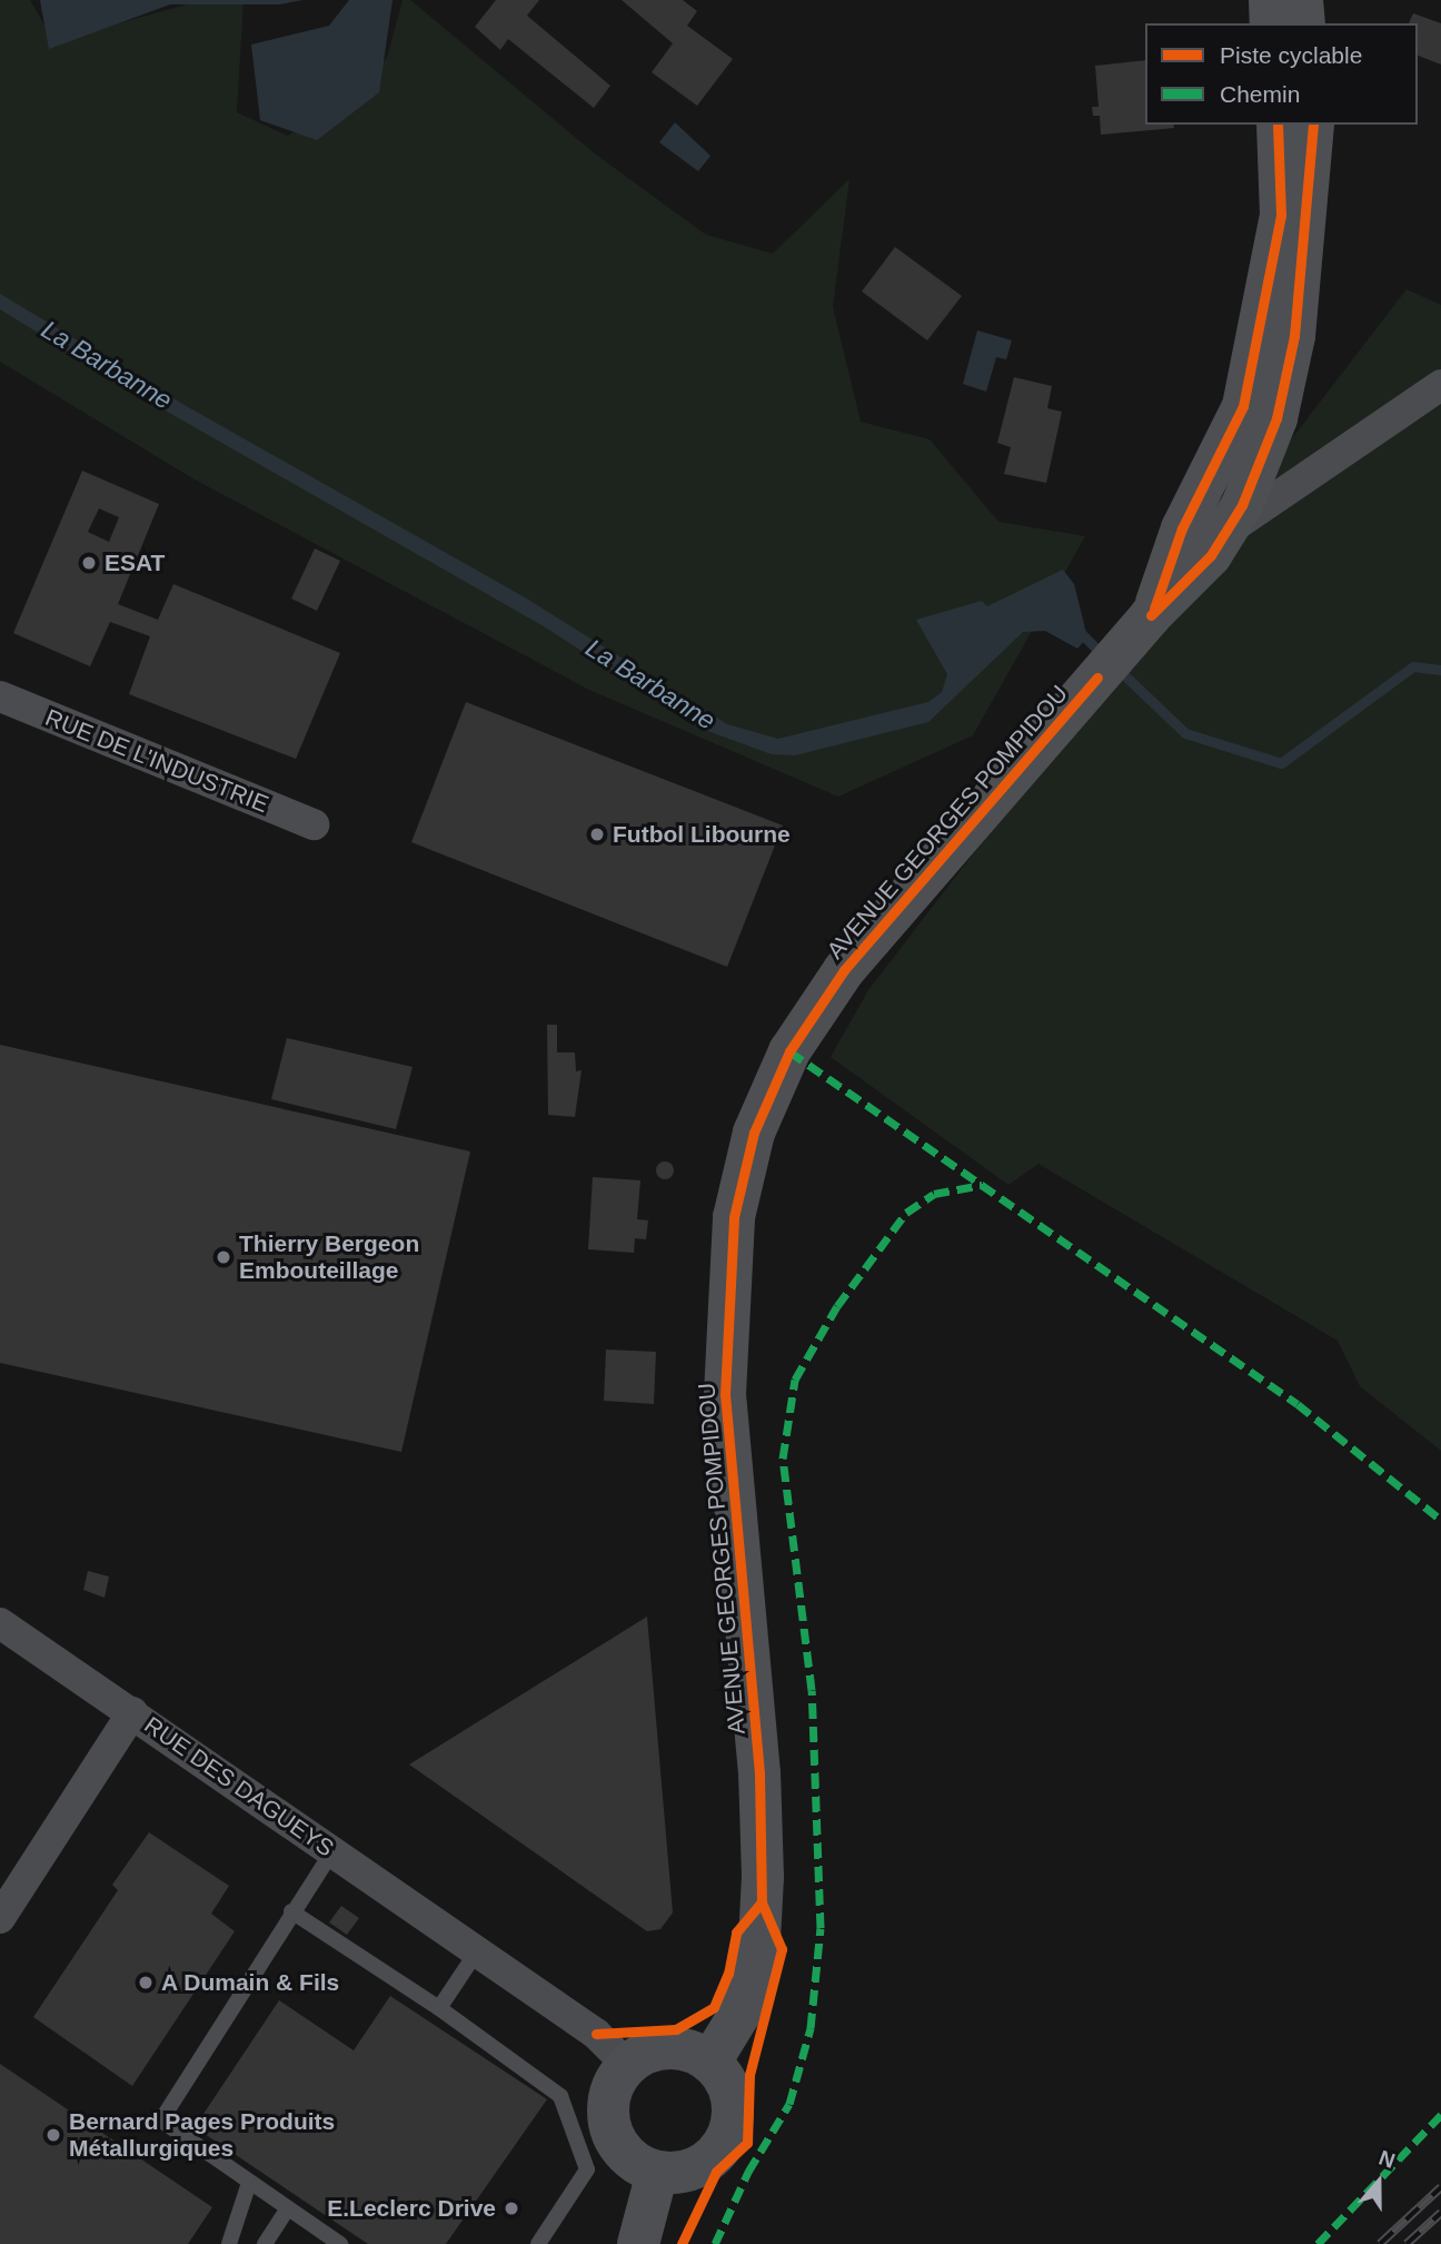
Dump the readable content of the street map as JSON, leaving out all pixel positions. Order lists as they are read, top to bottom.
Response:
{
  "streets": {
    "main road": ["AVENUE GEORGES POMPIDOU"],
    "street": ["RUE DE L'INDUSTRIE", "RUE DES DAGUEYS"]
  },
  "crossings": [
    ["AVENUE GEORGES POMPIDOU", "RUE DES DAGUEYS"]
  ],
  "water": ["La Barbanne"],
  "places": [
    "ESAT",
    "Futbol Libourne",
    "Thierry Bergeon Embouteillage",
    "A Dumain & Fils",
    "Bernard Pages Produits Métallurgiques",
    "E.Leclerc Drive"
  ],
  "legend": ["Piste cyclable", "Chemin"],
  "north": "top"
}
